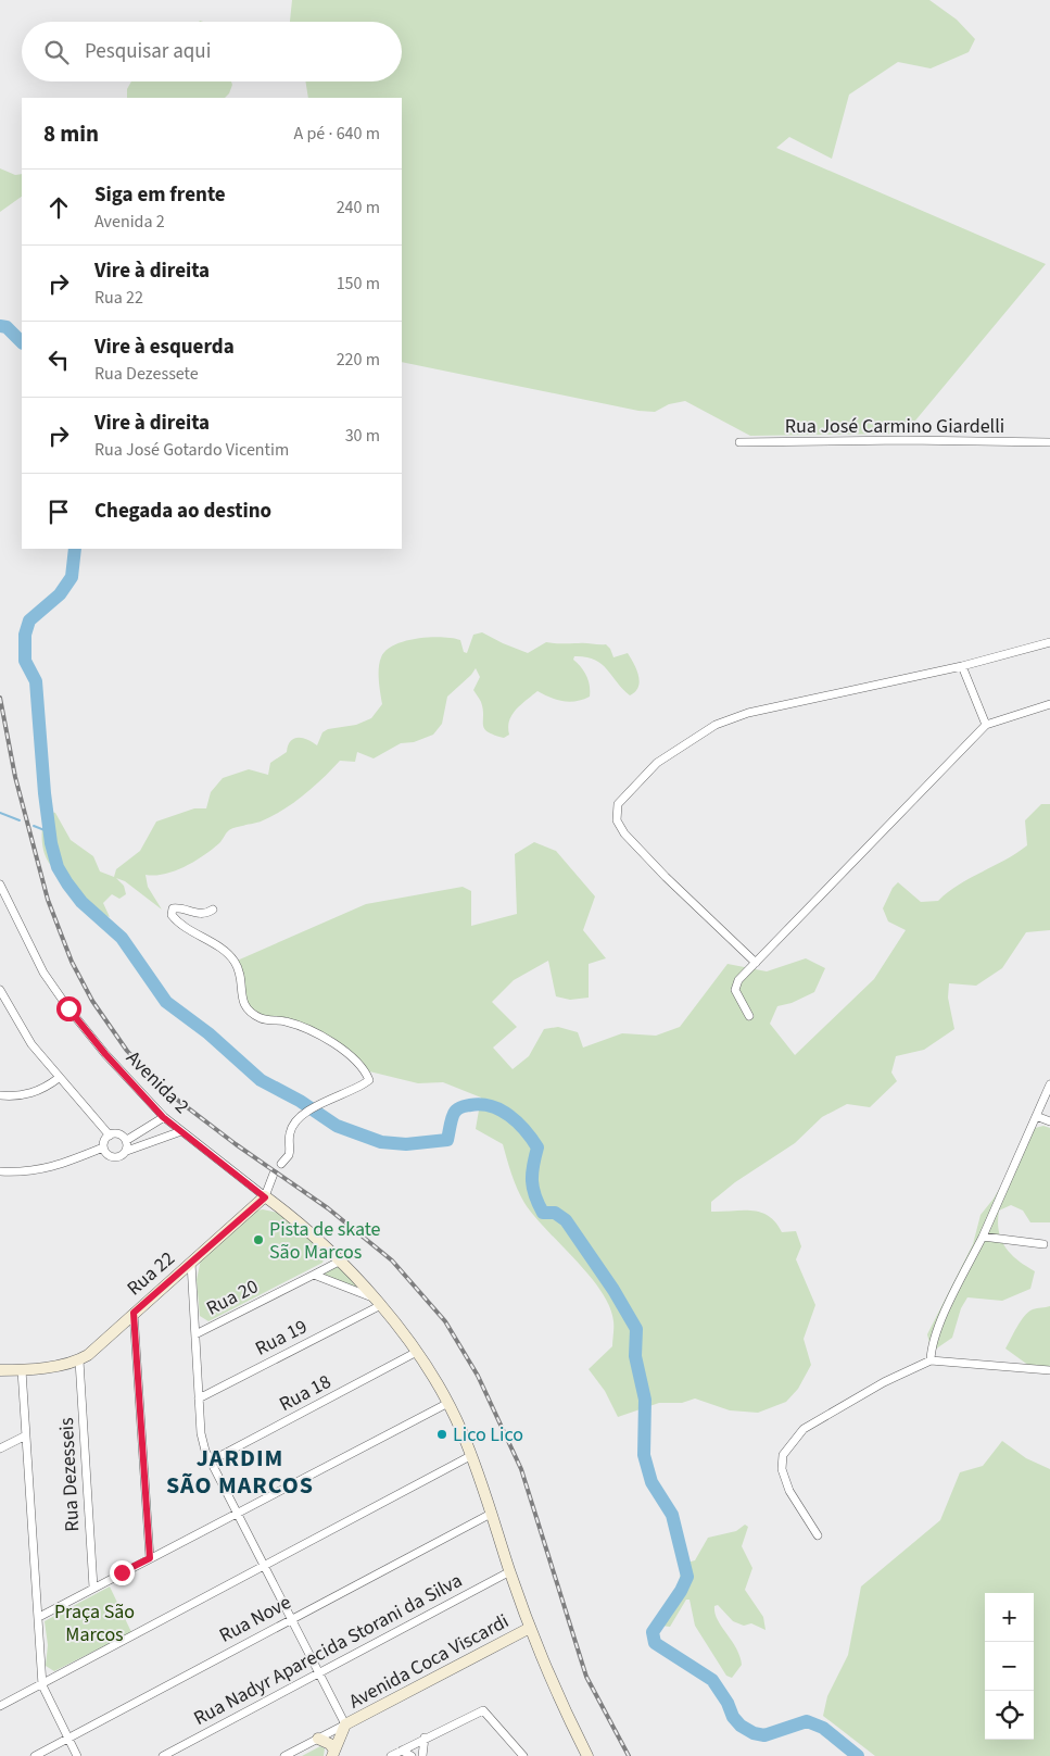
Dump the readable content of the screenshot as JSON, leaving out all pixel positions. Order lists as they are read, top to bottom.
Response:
{
  "streets": {
    "street": [
      "Rua José Carmino Giardelli",
      "Avenida 2",
      "Rua 22",
      "Rua 20",
      "Rua 19",
      "Rua 18",
      "Rua Dezesseis",
      "Rua Nove",
      "Rua Nadyr Aparecida Storani da Silva",
      "Avenida Coca Viscardi"
    ]
  },
  "crossings": [
    ["Avenida 2", "Rua 22"],
    ["Avenida 2", "Rua 20"],
    ["Avenida 2", "Rua 19"],
    ["Avenida 2", "Rua 18"],
    ["Avenida 2", "Rua Nove"],
    ["Avenida 2", "Rua Nadyr Aparecida Storani da Silva"],
    ["Avenida 2", "Avenida Coca Viscardi"],
    ["Rua 22", "Rua Dezesseis"]
  ],
  "districts": ["JARDIM SÃO MARCOS"],
  "parks": ["Praça São Marcos"],
  "places": ["Pista de skate São Marcos", "Lico Lico"],
  "page": {
    "search": "Pesquisar aqui",
    "heading": ["8 min", "A pé · 640 m"],
    "list": [
      ["Siga em frente", "Avenida 2", "240 m"],
      ["Vire à direita", "Rua 22", "150 m"],
      ["Vire à esquerda", "Rua Dezessete", "220 m"],
      ["Vire à direita", "Rua José Gotardo Vicentim", "30 m"],
      "Chegada ao destino"
    ],
    "map_buttons": ["+", "−"]
  }
}
